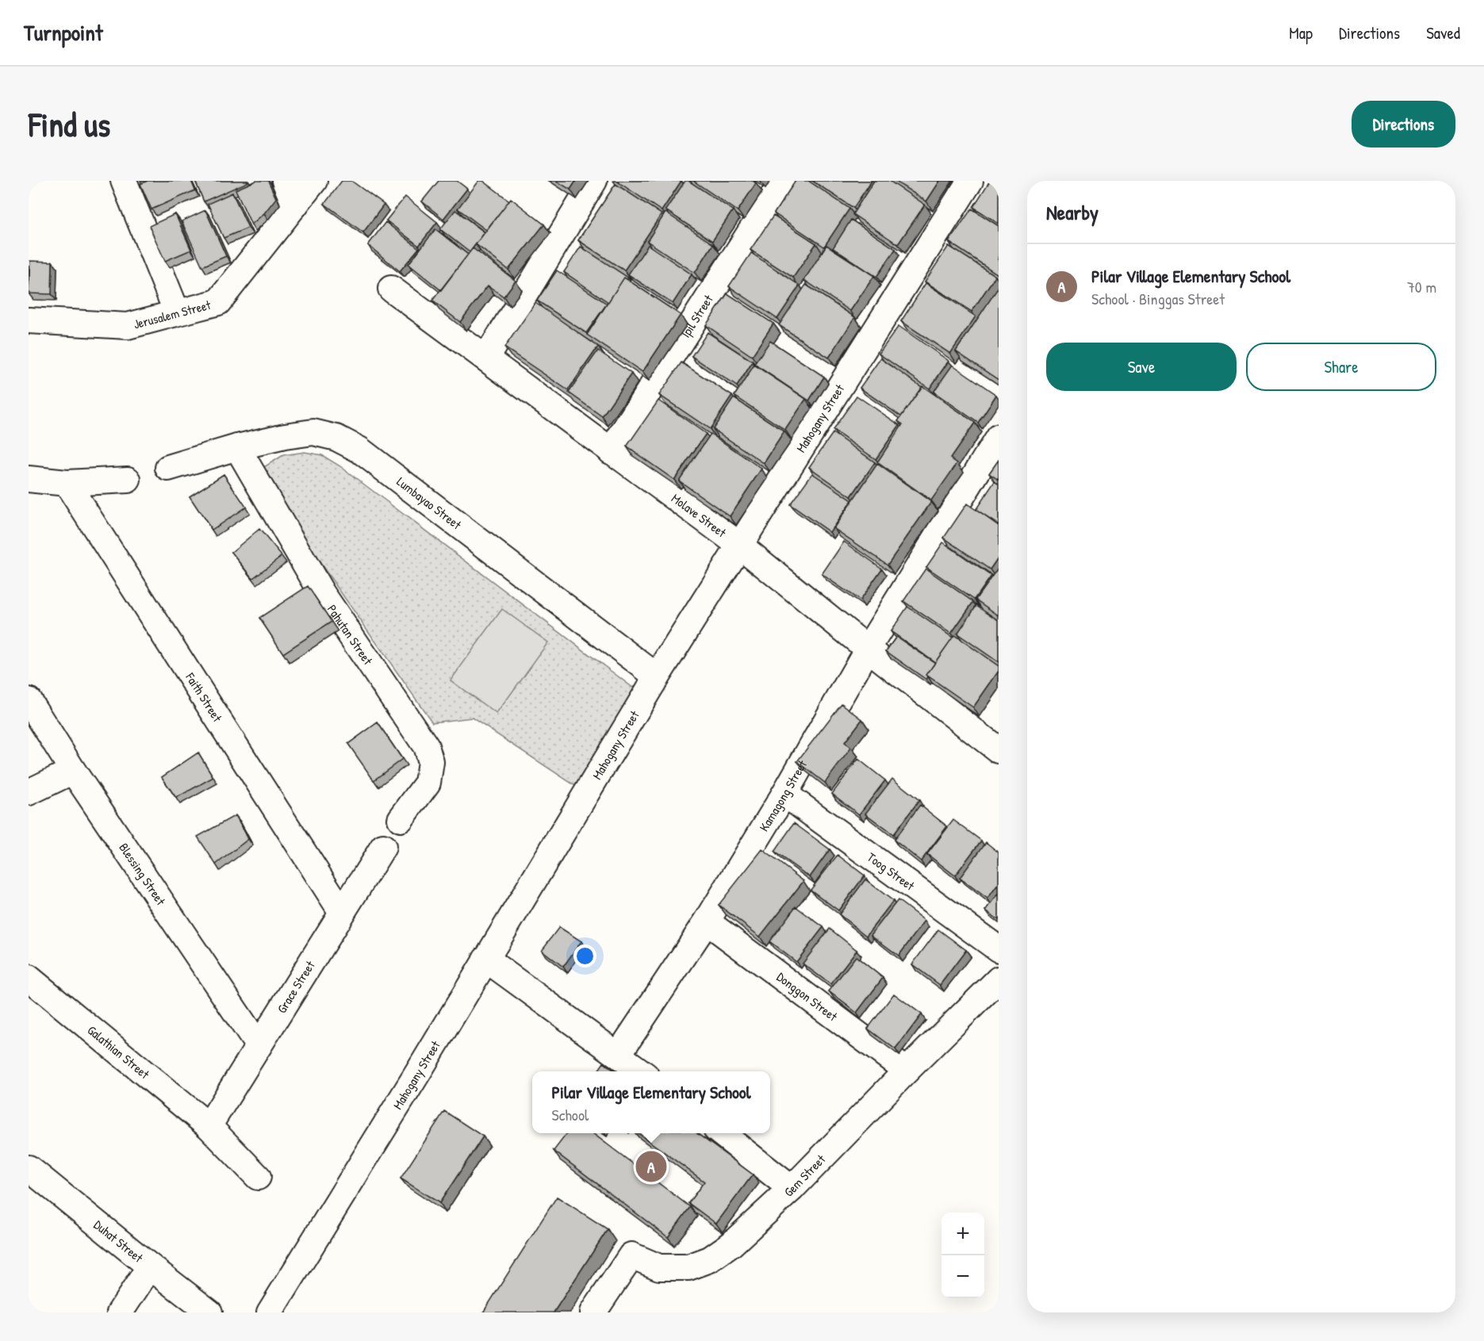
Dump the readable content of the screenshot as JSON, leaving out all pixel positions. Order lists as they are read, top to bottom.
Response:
{
  "streets": {
    "street": [
      "Jerusalem Street",
      "Ipil Street",
      "Mahogany Street",
      "Lumbayao Street",
      "Molave Street",
      "Pahutan Street",
      "Faith Street",
      "Kamagong Street",
      "Toog Street",
      "Blessing Street",
      "Grace Street",
      "Donggon Street",
      "Galathian Street",
      "Gem Street",
      "Duhat Street"
    ]
  },
  "crossings": [
    ["Ipil Street", "Molave Street"],
    ["Mahogany Street", "Lumbayao Street"],
    ["Mahogany Street", "Molave Street"],
    ["Lumbayao Street", "Pahutan Street"],
    ["Molave Street", "Kamagong Street"],
    ["Faith Street", "Grace Street"],
    ["Kamagong Street", "Toog Street"],
    ["Kamagong Street", "Donggon Street"],
    ["Blessing Street", "Grace Street"],
    ["Grace Street", "Galathian Street"],
    ["Donggon Street", "Gem Street"]
  ],
  "page": {
    "header": "Turnpoint",
    "nav": ["Map", "Directions", "Saved"],
    "buttons": [
      "Directions",
      ["Save", "Share"]
    ],
    "title": "Find us",
    "heading": "Nearby",
    "list": [
      {
        "mark": "A",
        "name": "Pilar Village Elementary School",
        "note": "School · Binggas Street",
        "value": "70 m"
      }
    ],
    "popup": ["Pilar Village Elementary School", "School"],
    "pins": "A",
    "map_buttons": ["+", "−"]
  }
}
